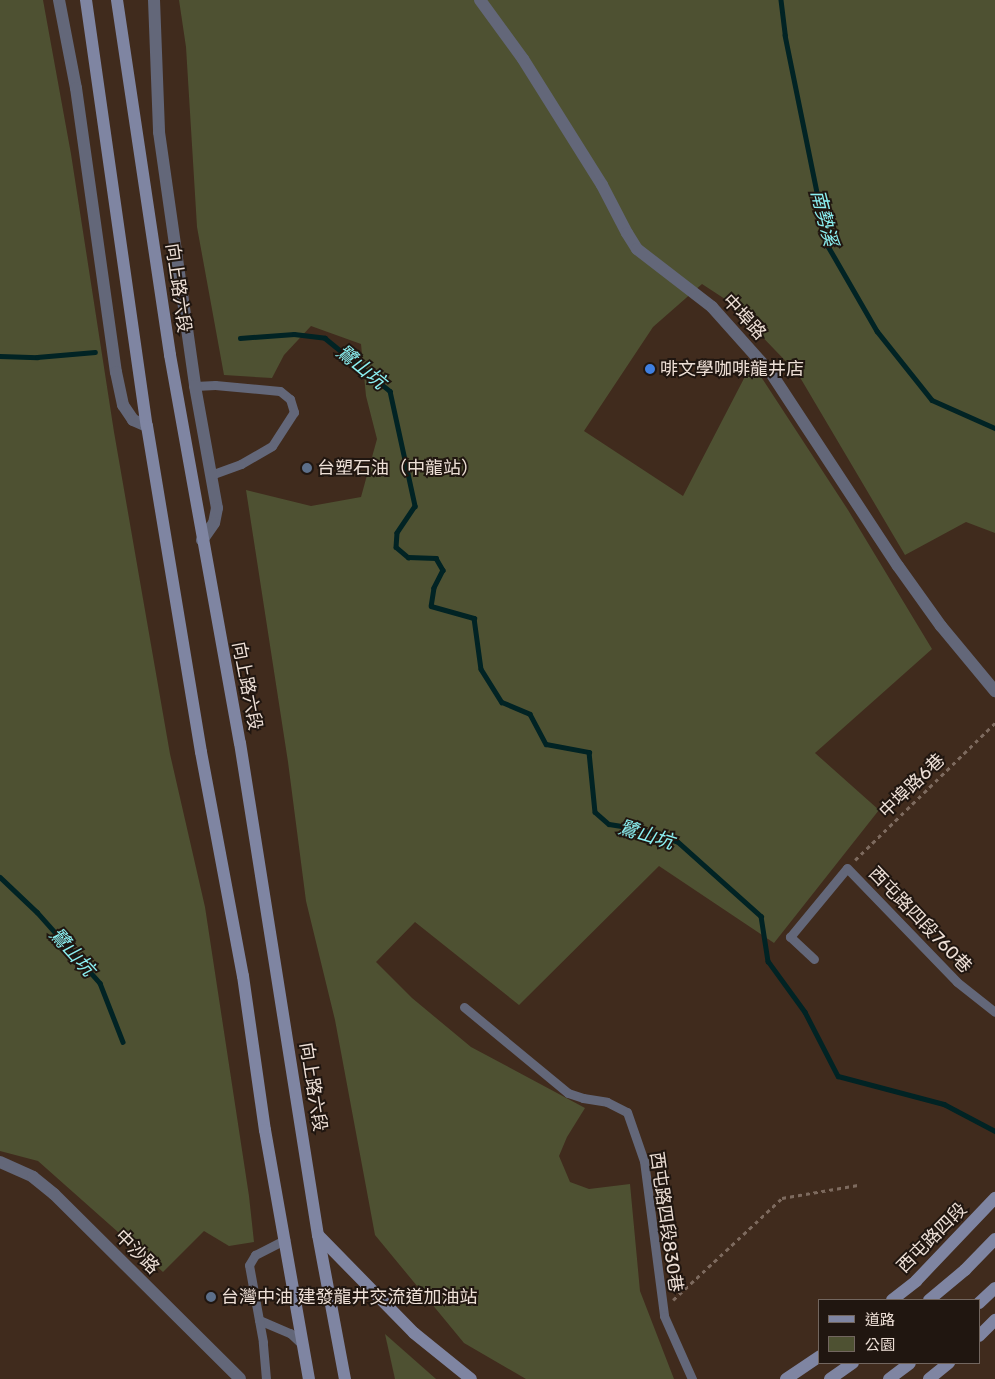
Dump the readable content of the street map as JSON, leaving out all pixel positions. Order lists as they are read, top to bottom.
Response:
{
  "streets": {
    "main road": ["向上路六段", "西屯路四段"],
    "street": ["中埠路", "中沙路"],
    "lane": ["西屯路四段760巷", "西屯路四段830巷"],
    "path": ["中埠路6巷"]
  },
  "crossings": [
    ["中埠路6巷", "西屯路四段760巷"]
  ],
  "water": ["南勢溪", "鷺山坑"],
  "places": ["啡文學咖啡龍井店", "台塑石油（中龍站）", "台灣中油 建發龍井交流道加油站"],
  "legend": ["道路", "公園"]
}
